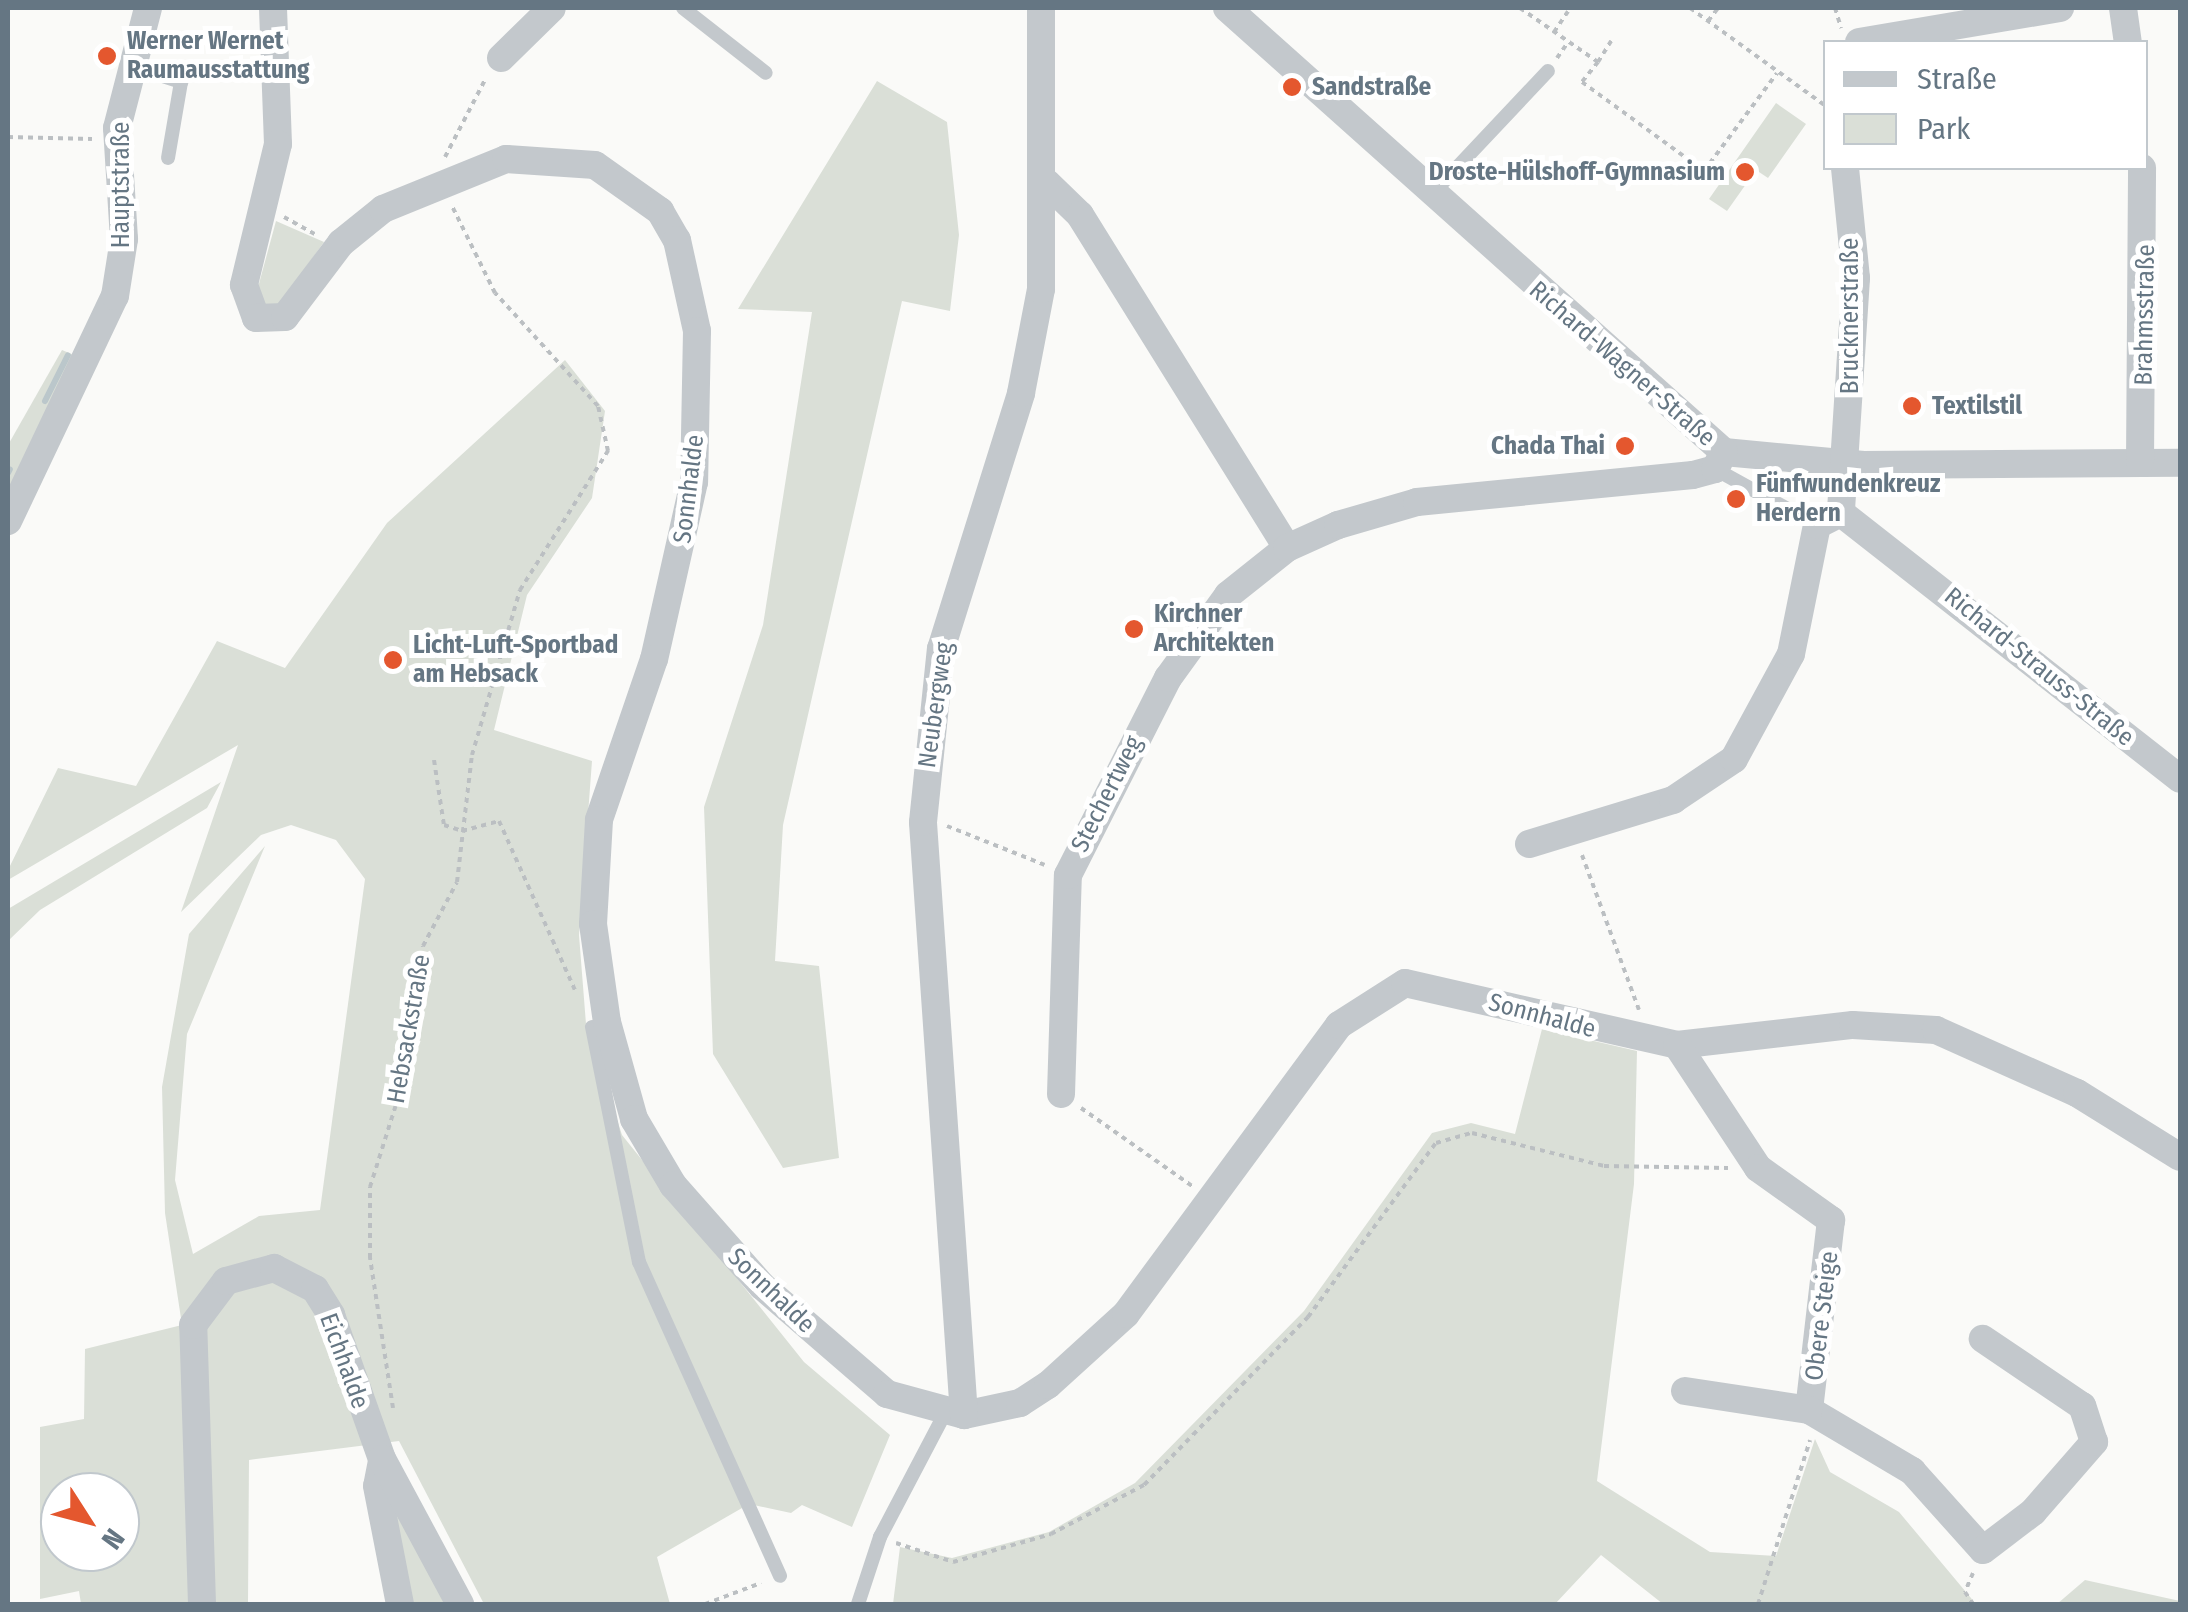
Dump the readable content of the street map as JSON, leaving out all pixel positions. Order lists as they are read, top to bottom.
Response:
{
  "streets": {
    "street": [
      "Hauptstraße",
      "Brahmsstraße",
      "Brucknerstraße",
      "Richard-Wagner-Straße",
      "Sonnhalde",
      "Richard-Strauss-Straße",
      "Neubergweg",
      "Stechertweg",
      "Obere Steige",
      "Eichhalde"
    ],
    "path": ["Hebsackstraße"]
  },
  "crossings": [
    ["Brahmsstraße", "Richard-Wagner-Straße"],
    ["Brucknerstraße", "Richard-Wagner-Straße"],
    ["Richard-Wagner-Straße", "Stechertweg"],
    ["Sonnhalde", "Neubergweg"],
    ["Sonnhalde", "Hebsackstraße"],
    ["Sonnhalde", "Obere Steige"]
  ],
  "places": [
    "Werner Wernet Raumausstattung",
    "Sandstraße",
    "Droste-Hülshoff-Gymnasium",
    "Textilstil",
    "Chada Thai",
    "Fünfwundenkreuz Herdern",
    "Kirchner Architekten",
    "Licht-Luft-Sportbad am Hebsack"
  ],
  "legend": ["Straße", "Park"],
  "north": "bottom right"
}
